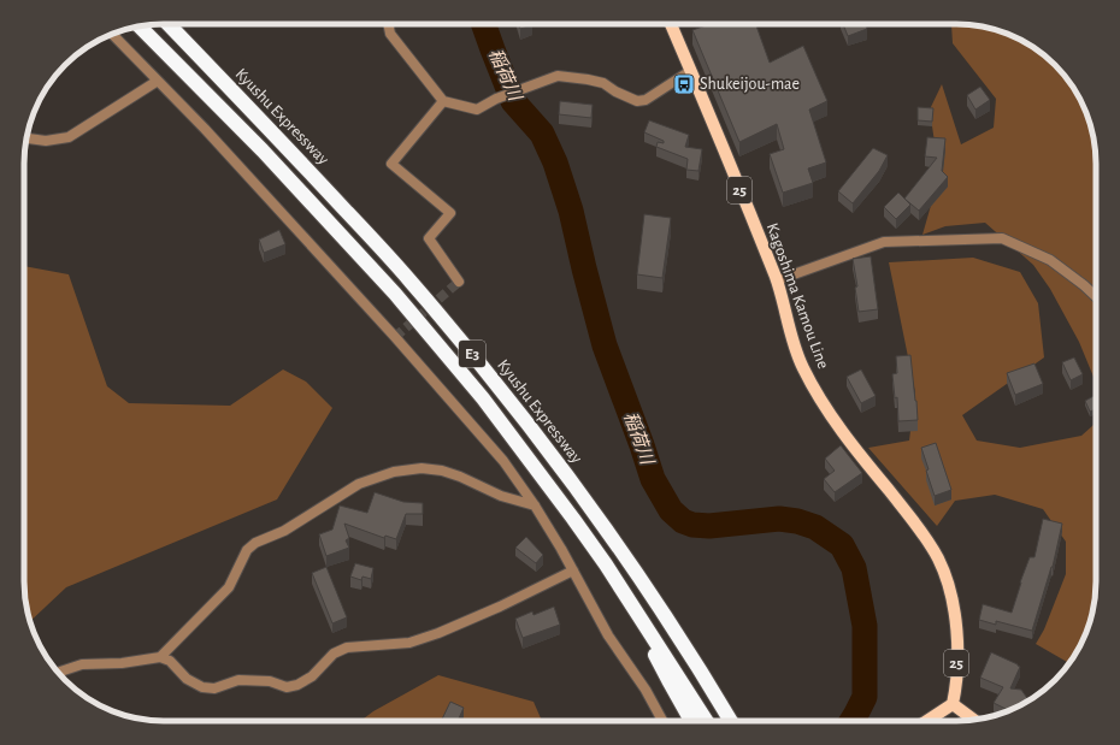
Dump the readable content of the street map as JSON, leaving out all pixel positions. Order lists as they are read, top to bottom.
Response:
{
  "streets": {
    "highway": ["Kyushu Expressway", "E3"],
    "main road": ["25", "Kagoshima Kamou Line"]
  },
  "water": ["稲荷川"],
  "places": {
    "bus stop": ["Shukeijou-mae"]
  }
}
